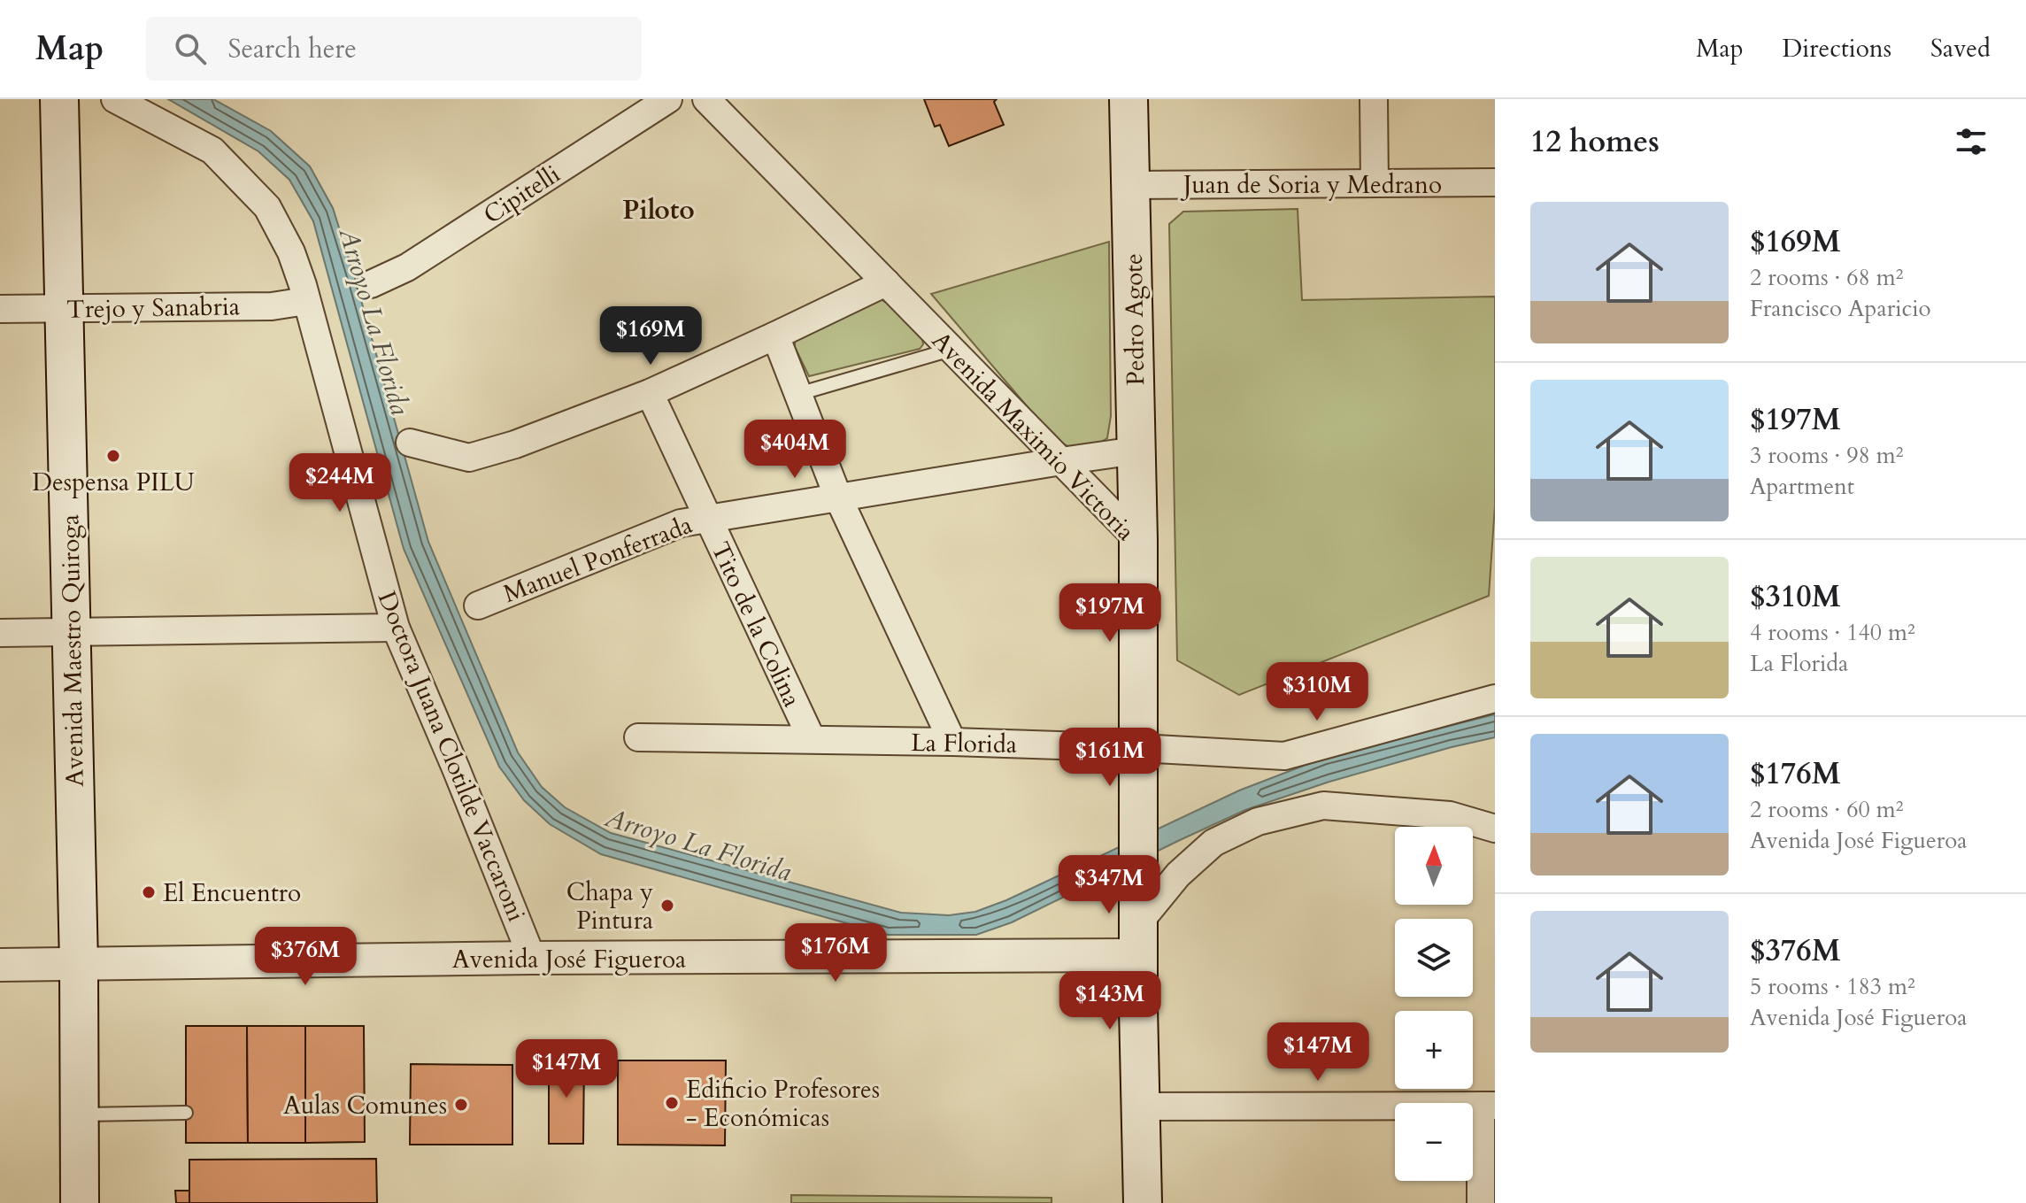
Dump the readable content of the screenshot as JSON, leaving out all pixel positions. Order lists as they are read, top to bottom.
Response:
{
  "streets": {
    "main road": ["Pedro Agote", "Avenida Maximio Victoria", "Avenida Maestro Quiroga"],
    "street": [
      "Juan de Soria y Medrano",
      "Cipitelli",
      "Trejo y Sanabria",
      "Manuel Ponferrada",
      "Tito de la Colina",
      "La Florida",
      "Doctora Juana Clotilde Vaccaroni",
      "Avenida José Figueroa"
    ]
  },
  "crossings": [
    ["Juan de Soria y Medrano", "Pedro Agote"],
    ["Trejo y Sanabria", "Avenida Maestro Quiroga"],
    ["Trejo y Sanabria", "Doctora Juana Clotilde Vaccaroni"],
    ["Pedro Agote", "Avenida Maximio Victoria"],
    ["Pedro Agote", "Manuel Ponferrada"],
    ["Avenida Maximio Victoria", "Manuel Ponferrada"],
    ["Avenida Maximio Victoria", "La Florida"],
    ["Avenida Maximio Victoria", "Avenida José Figueroa"],
    ["Manuel Ponferrada", "Tito de la Colina"],
    ["Tito de la Colina", "La Florida"],
    ["Avenida Maestro Quiroga", "Avenida José Figueroa"],
    ["Doctora Juana Clotilde Vaccaroni", "Avenida José Figueroa"]
  ],
  "districts": ["Piloto"],
  "water": ["Arroyo La Florida"],
  "places": [
    "Despensa PILU",
    "El Encuentro",
    "Chapa y Pintura",
    "Edificio Profesores - Económicas",
    "Aulas Comunes"
  ],
  "north": "top",
  "page": {
    "header": "Map",
    "search": "Search here",
    "nav": ["Map", "Directions", "Saved"],
    "heading": "12 homes",
    "list": [
      {
        "name": "$169M",
        "note": "2 rooms · 68 m² · Francisco Aparicio"
      },
      {
        "name": "$197M",
        "note": "3 rooms · 98 m² · Apartment"
      },
      {
        "name": "$310M",
        "note": "4 rooms · 140 m² · La Florida"
      },
      {
        "name": "$176M",
        "note": "2 rooms · 60 m² · Avenida José Figueroa"
      },
      {
        "name": "$376M",
        "note": "5 rooms · 183 m² · Avenida José Figueroa"
      }
    ],
    "price": [
      "$169M",
      "$404M",
      "$244M",
      "$197M",
      "$310M",
      "$161M",
      "$347M",
      "$176M",
      "$376M",
      "$143M",
      "$147M",
      "$147M"
    ],
    "map_buttons": ["+", "−"]
  }
}
